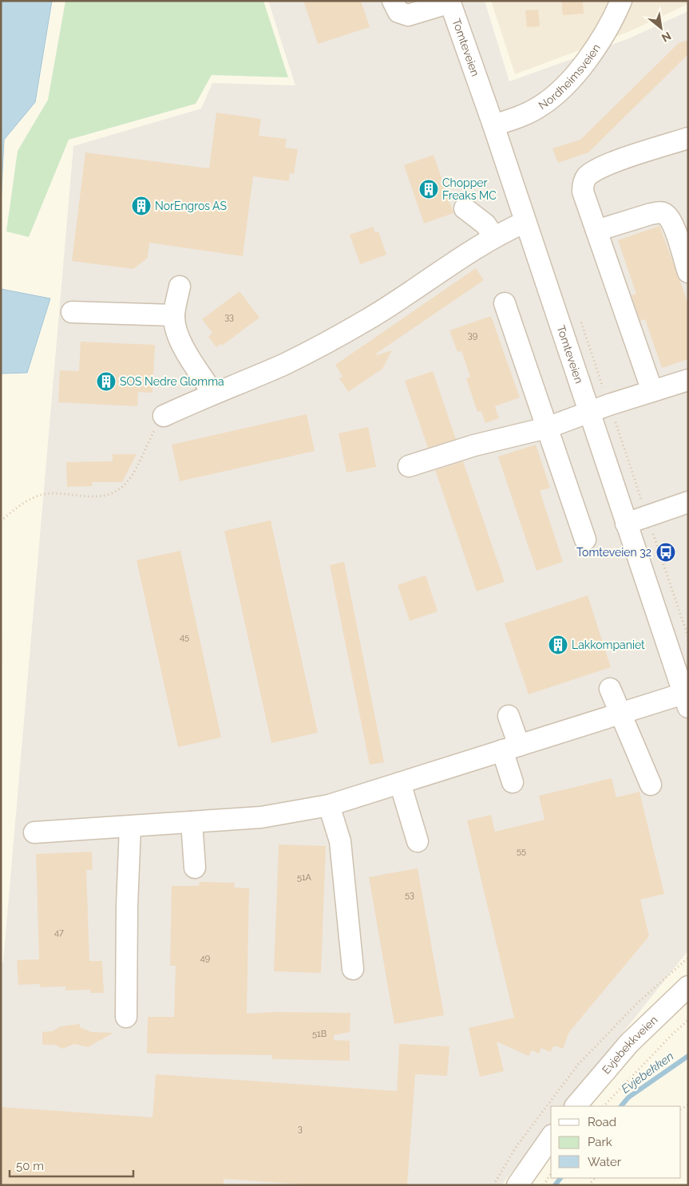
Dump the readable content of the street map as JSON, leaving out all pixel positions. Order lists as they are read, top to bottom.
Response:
{
  "streets": {
    "street": ["Tomteveien", "Nordheimsveien", "Evjebekkveien"]
  },
  "crossings": [
    ["Tomteveien", "Nordheimsveien"]
  ],
  "water": ["Evjebekken"],
  "places": {
    "building": [
      "Chopper Freaks MC",
      "NorEngros AS",
      "SOS Nedre Glomma",
      "Lakkompaniet"
    ],
    "bus stop": ["Tomteveien 32"]
  },
  "house_numbers": [
    "33",
    "39",
    "45",
    "55",
    "51A",
    "53",
    "47",
    "49",
    "51B",
    "3"
  ],
  "legend": ["Road", "Park", "Water"],
  "scale_bar": "50 m",
  "north": "bottom right"
}
